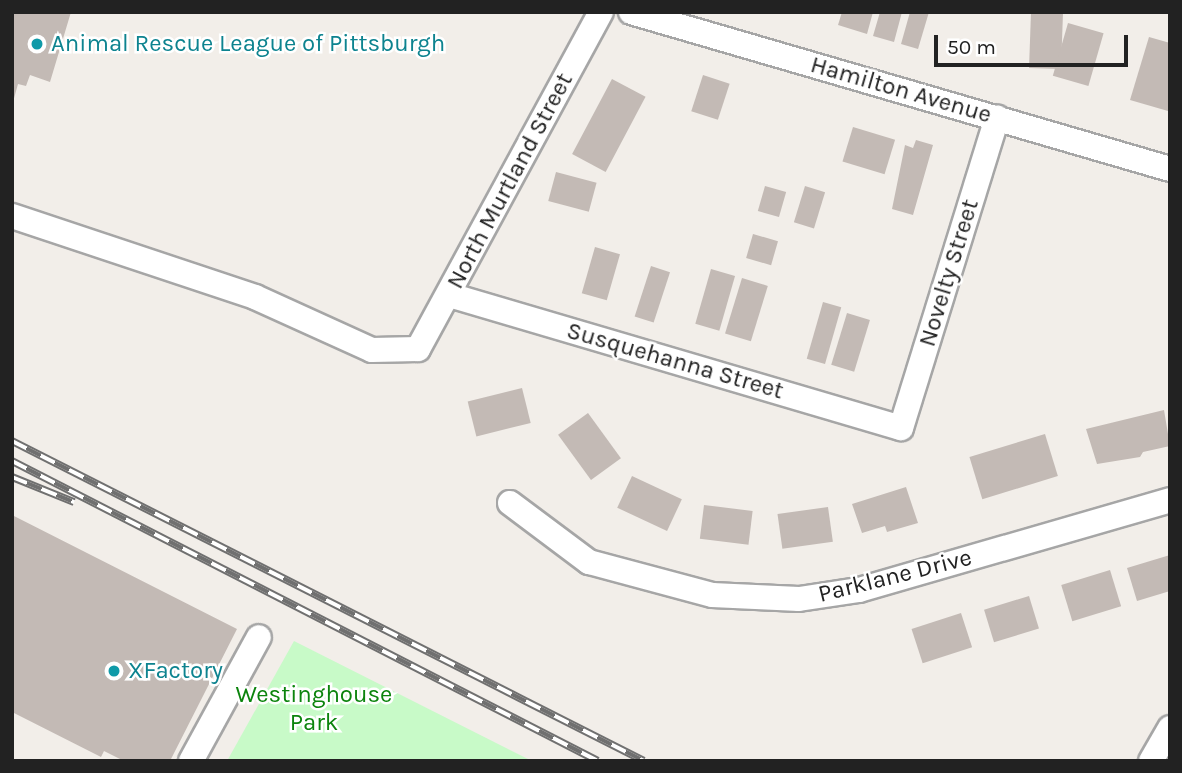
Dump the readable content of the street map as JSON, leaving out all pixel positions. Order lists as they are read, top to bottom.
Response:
{
  "streets": {
    "street": [
      "Hamilton Avenue",
      "North Murtland Street",
      "Novelty Street",
      "Susquehanna Street",
      "Parklane Drive"
    ]
  },
  "crossings": [
    ["Hamilton Avenue", "Novelty Street"],
    ["North Murtland Street", "Susquehanna Street"],
    ["Novelty Street", "Susquehanna Street"]
  ],
  "parks": ["Westinghouse Park"],
  "places": ["Animal Rescue League of Pittsburgh", "XFactory"],
  "scale_bar": "50 m"
}
